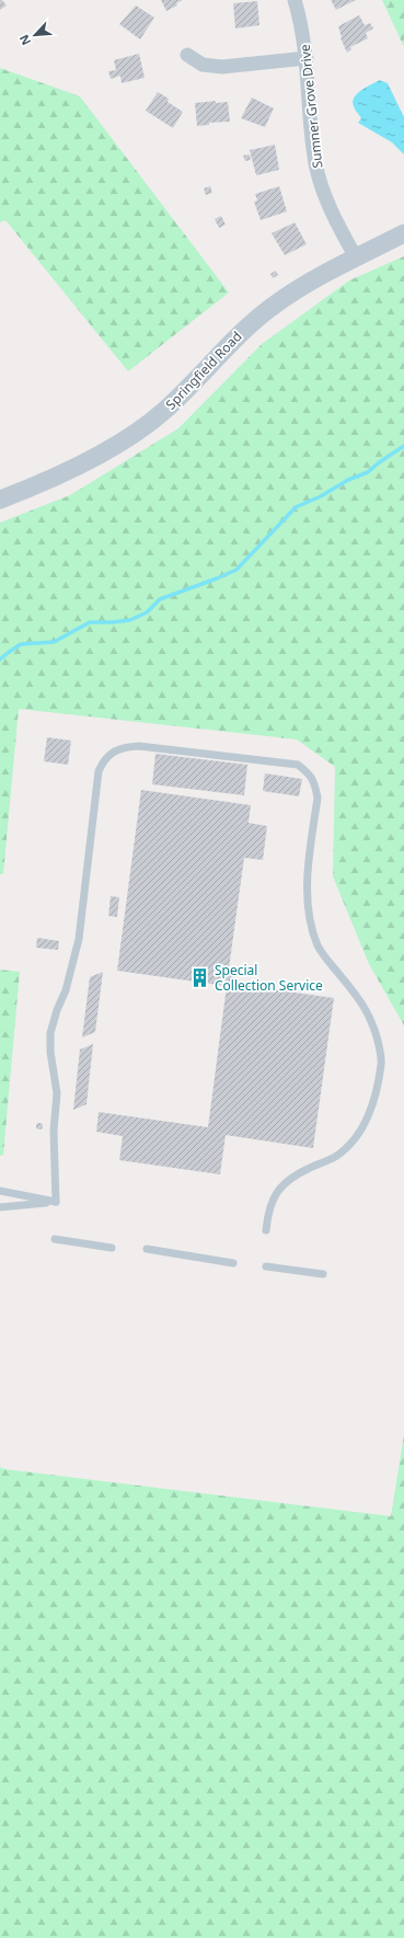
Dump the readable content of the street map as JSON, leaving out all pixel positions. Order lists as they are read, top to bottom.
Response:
{
  "streets": {
    "street": ["Sumner Grove Drive", "Springfield Road"]
  },
  "crossings": [
    ["Sumner Grove Drive", "Springfield Road"]
  ],
  "places": {
    "building": ["Special Collection Service"]
  },
  "north": "bottom left"
}
